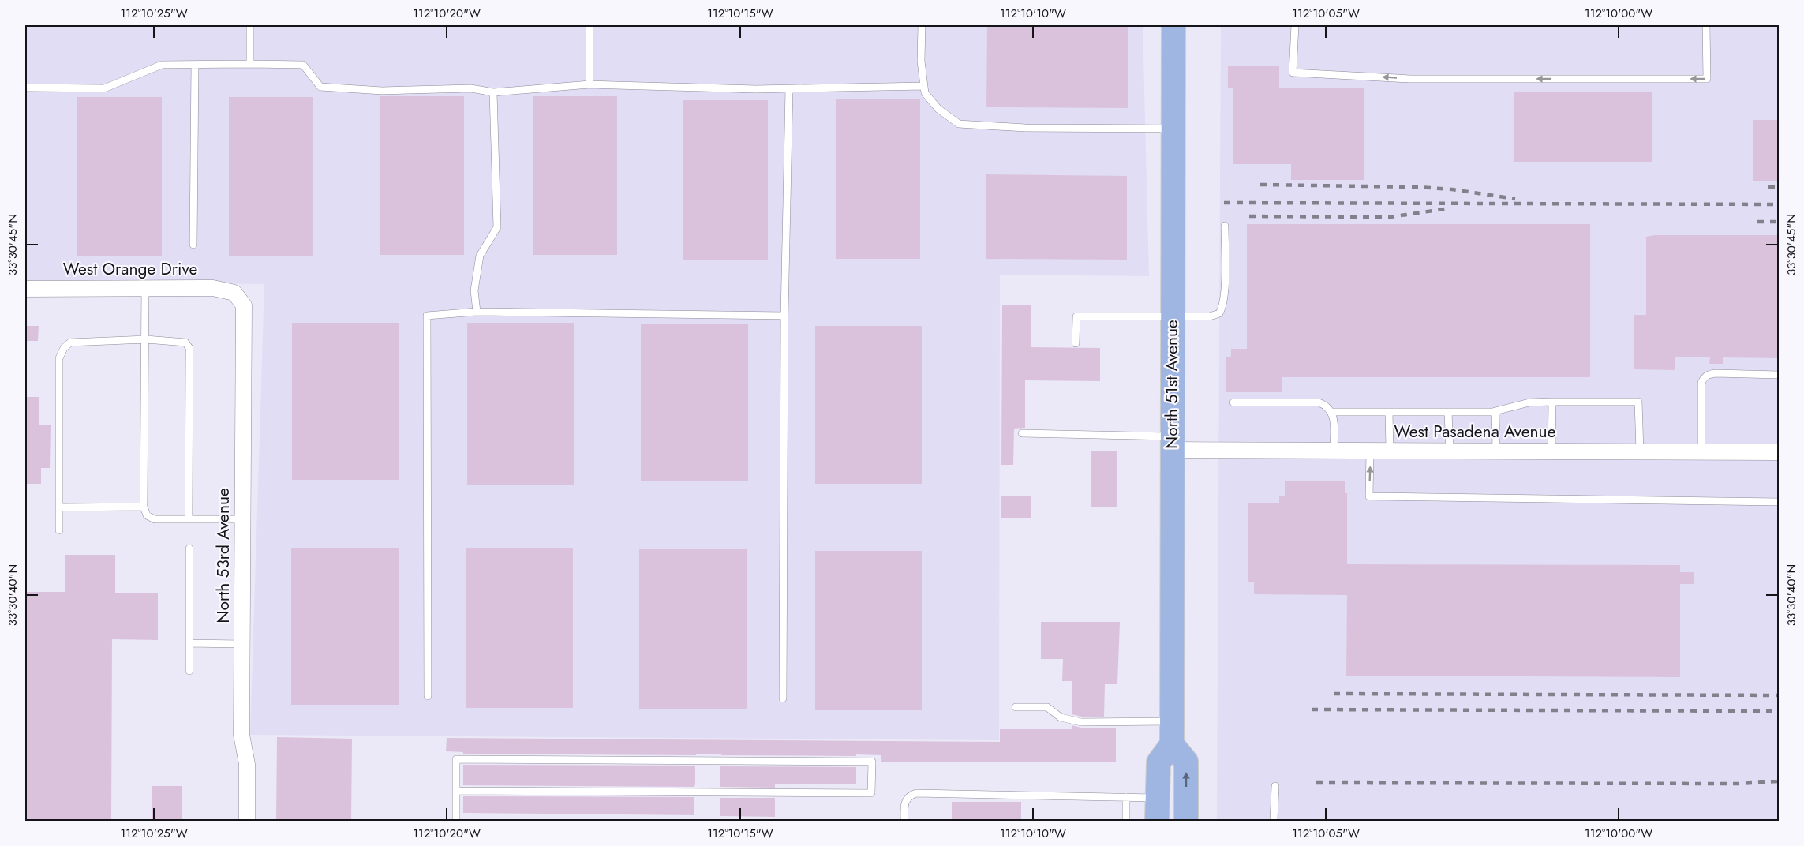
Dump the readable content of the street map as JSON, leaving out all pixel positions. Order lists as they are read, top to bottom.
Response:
{
  "streets": {
    "main road": ["North 51st Avenue"],
    "street": ["West Orange Drive", "West Pasadena Avenue", "North 53rd Avenue"]
  },
  "crossings": [
    ["West Orange Drive", "North 53rd Avenue"],
    ["North 51st Avenue", "West Pasadena Avenue"]
  ],
  "coordinates": [
    "112°10'25\"W",
    "112°10'20\"W",
    "112°10'15\"W",
    "112°10'10\"W",
    "112°10'05\"W",
    "112°10'00\"W",
    "33°30'45\"N",
    "33°30'40\"N"
  ]
}
